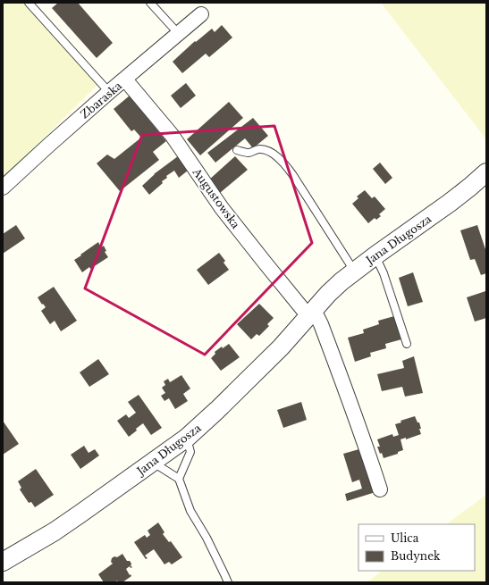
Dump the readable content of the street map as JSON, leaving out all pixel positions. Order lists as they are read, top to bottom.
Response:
{
  "streets": {
    "street": ["Zbaraska", "Augustowska", "Jana Długosza"]
  },
  "crossings": [
    ["Zbaraska", "Augustowska"],
    ["Augustowska", "Jana Długosza"]
  ],
  "legend": ["Ulica", "Budynek"]
}
